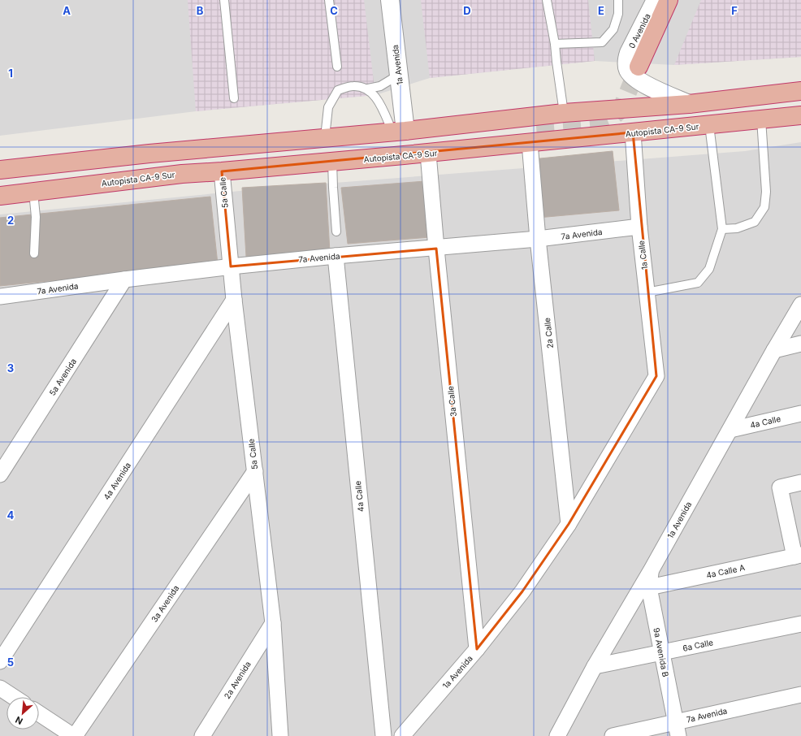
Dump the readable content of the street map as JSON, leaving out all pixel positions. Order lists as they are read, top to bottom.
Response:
{
  "streets": {
    "highway": ["Autopista CA-9 Sur"],
    "street": [
      "0 Avenida",
      "1a Avenida",
      "5a Calle",
      "7a Avenida",
      "1a Calle",
      "2a Calle",
      "5a Avenida",
      "3a Calle",
      "4a Calle",
      "4a Avenida",
      "4a Calle A",
      "3a Avenida",
      "6a Calle",
      "9a Avenida B",
      "2a Avenida"
    ]
  },
  "crossings": [
    ["1a Avenida", "1a Calle"],
    ["1a Avenida", "2a Calle"],
    ["1a Avenida", "3a Calle"],
    ["1a Avenida", "4a Calle"],
    ["1a Avenida", "6a Calle"],
    ["1a Avenida", "9a Avenida B"],
    ["Autopista CA-9 Sur", "5a Calle"],
    ["Autopista CA-9 Sur", "1a Calle"],
    ["Autopista CA-9 Sur", "2a Calle"],
    ["Autopista CA-9 Sur", "3a Calle"],
    ["5a Calle", "7a Avenida"],
    ["5a Calle", "4a Avenida"],
    ["5a Calle", "3a Avenida"],
    ["5a Calle", "2a Avenida"],
    ["7a Avenida", "1a Calle"],
    ["7a Avenida", "2a Calle"],
    ["7a Avenida", "5a Avenida"],
    ["7a Avenida", "3a Calle"],
    ["7a Avenida", "4a Calle"],
    ["7a Avenida", "9a Avenida B"],
    ["4a Calle A", "9a Avenida B"],
    ["6a Calle", "9a Avenida B"]
  ],
  "north": "bottom left",
  "grid": {
    "columns": [
      "A",
      "B",
      "C",
      "D",
      "E",
      "F"
    ],
    "rows": [
      "1",
      "2",
      "3",
      "4",
      "5"
    ]
  }
}
